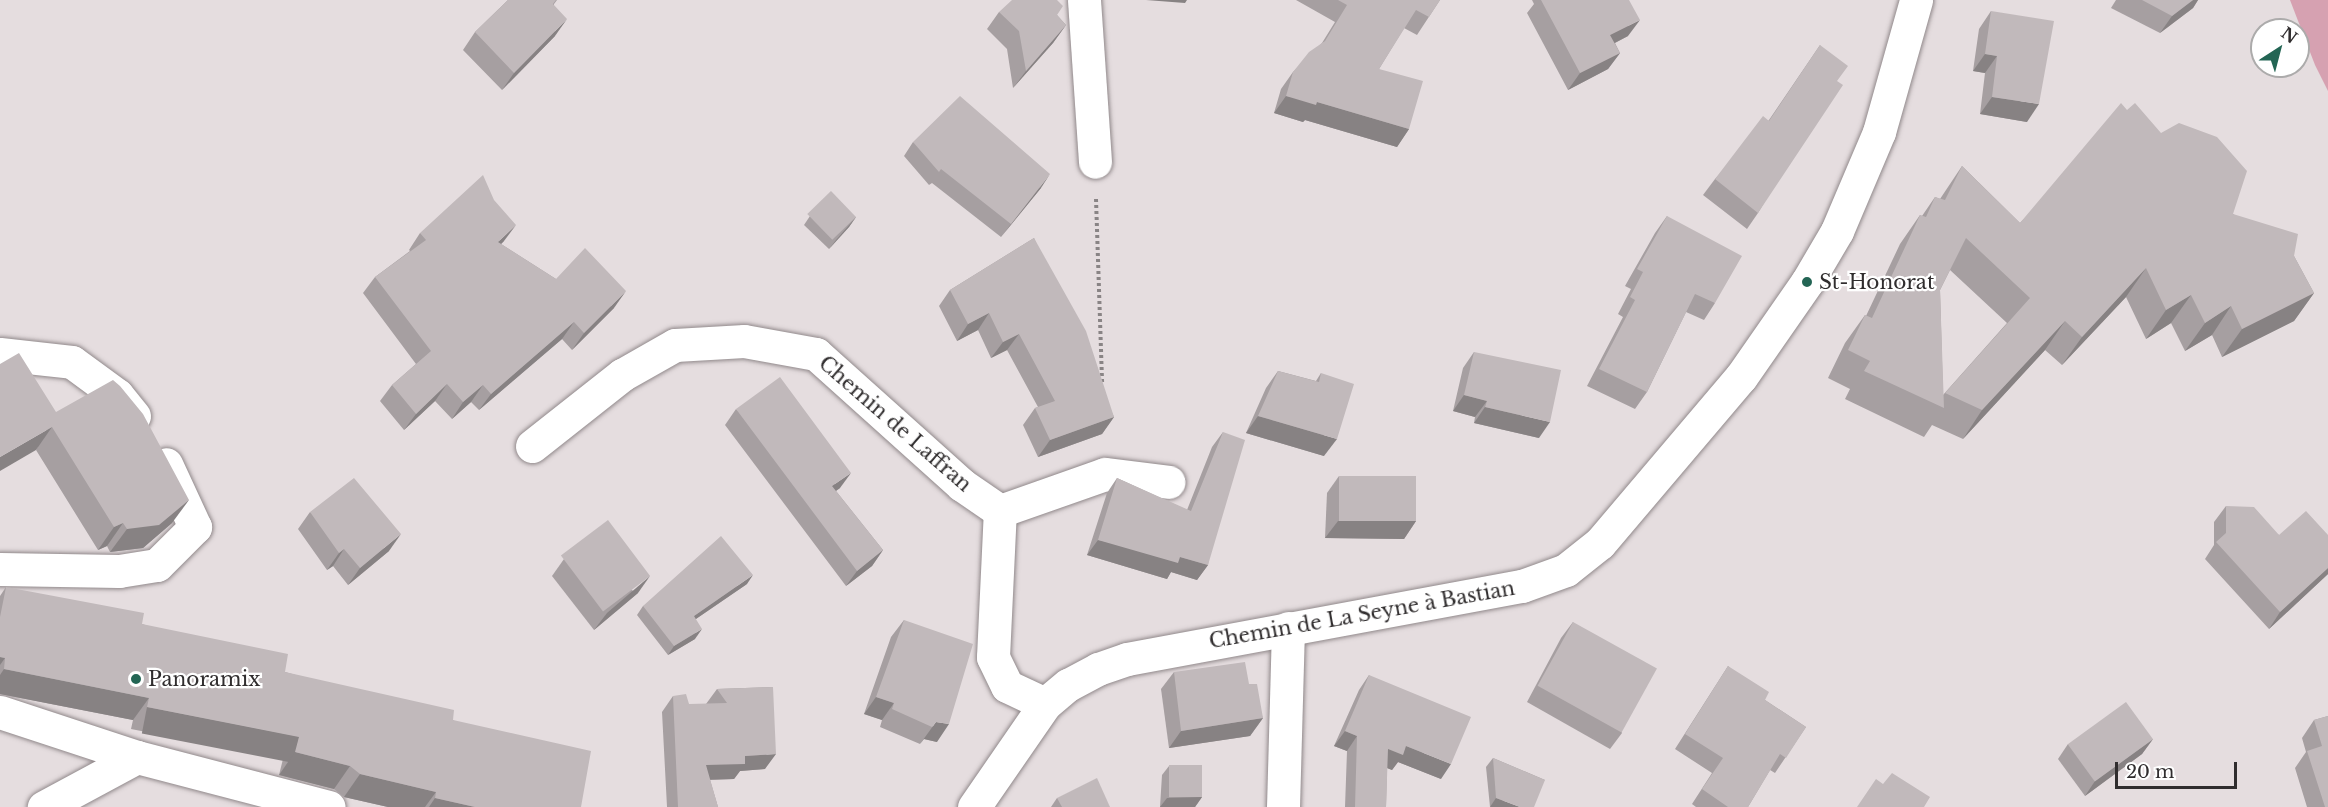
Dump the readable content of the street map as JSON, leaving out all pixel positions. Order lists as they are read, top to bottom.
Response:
{
  "streets": {
    "street": ["Chemin de Laffran", "Chemin de La Seyne à Bastian"]
  },
  "places": ["St-Honorat", "Panoramix"],
  "scale_bar": "20 m",
  "north": "top right"
}
